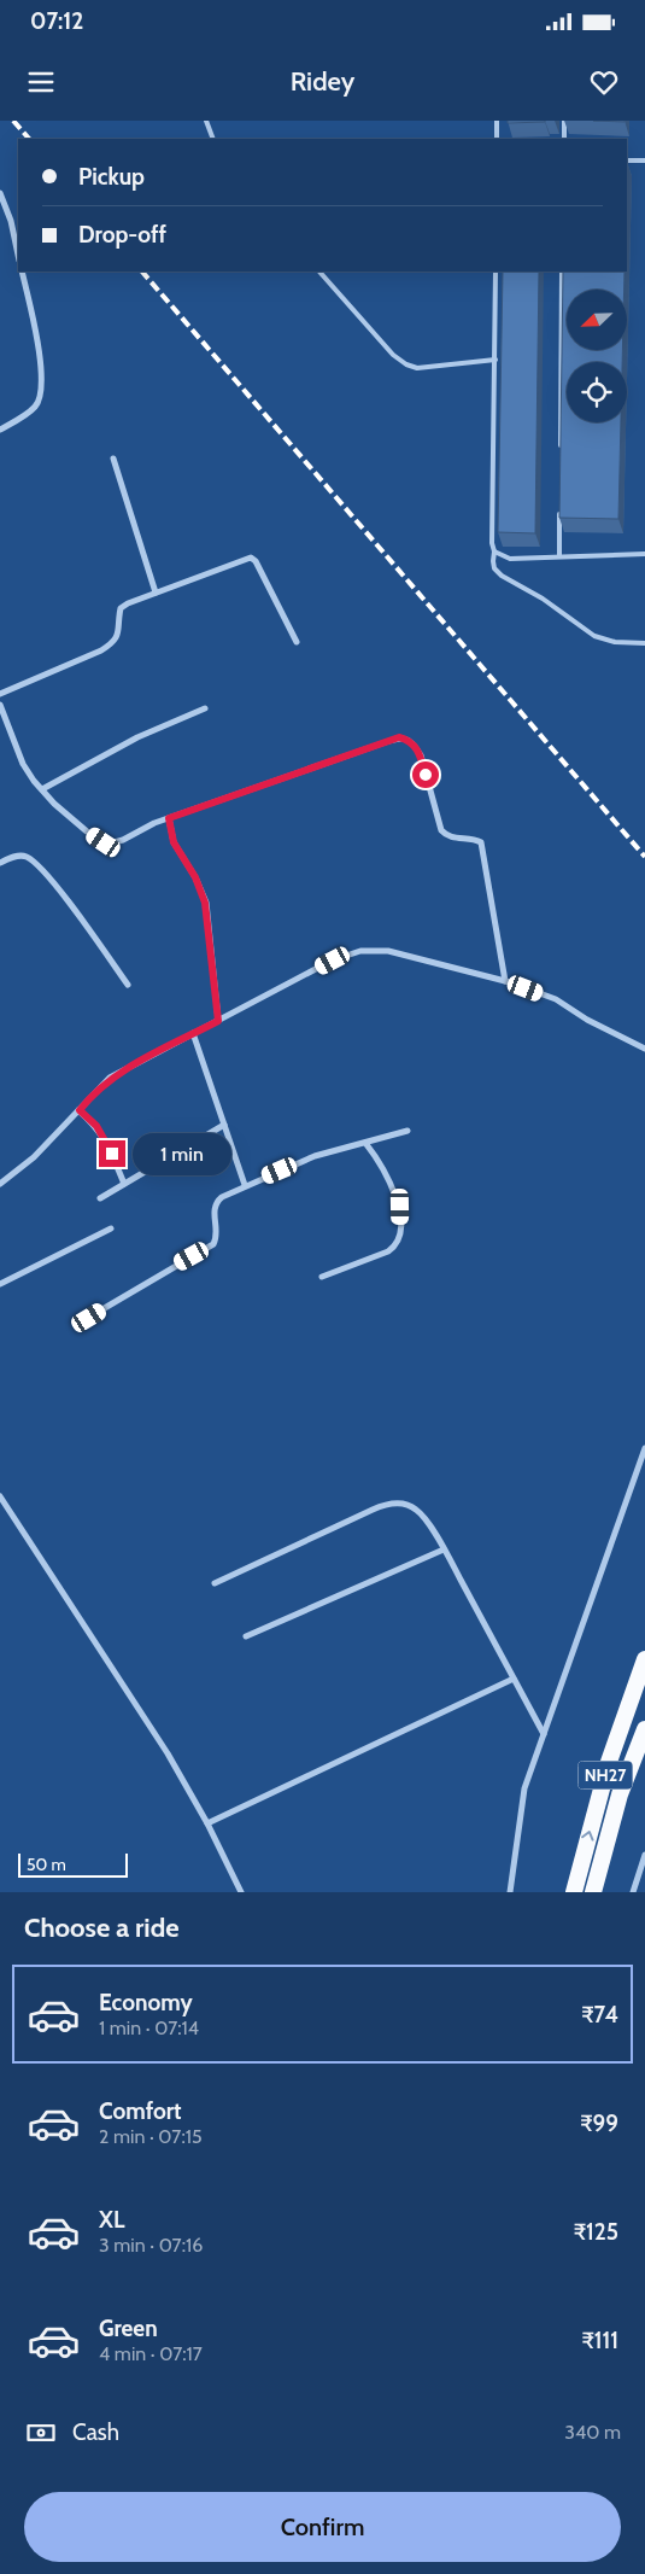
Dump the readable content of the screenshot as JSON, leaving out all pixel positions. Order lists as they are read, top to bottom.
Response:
{
  "streets": {
    "highway": ["NH27"]
  },
  "scale_bar": "50 m",
  "north": "bottom left",
  "page": {
    "status": "07:12",
    "header": "Ridey",
    "banner": ["Pickup", "Drop-off"],
    "bubble": "1 min",
    "scale": "50 m",
    "heading": "Choose a ride",
    "list": [
      {
        "name": "Economy",
        "note": "1 min · 07:14",
        "value": "₹74"
      },
      {
        "name": "Comfort",
        "note": "2 min · 07:15",
        "value": "₹99"
      },
      {
        "name": "XL",
        "note": "3 min · 07:16",
        "value": "₹125"
      },
      {
        "name": "Green",
        "note": "4 min · 07:17",
        "value": "₹111"
      }
    ],
    "pay": ["Cash", "340 m"],
    "buttons": "Confirm"
  }
}
